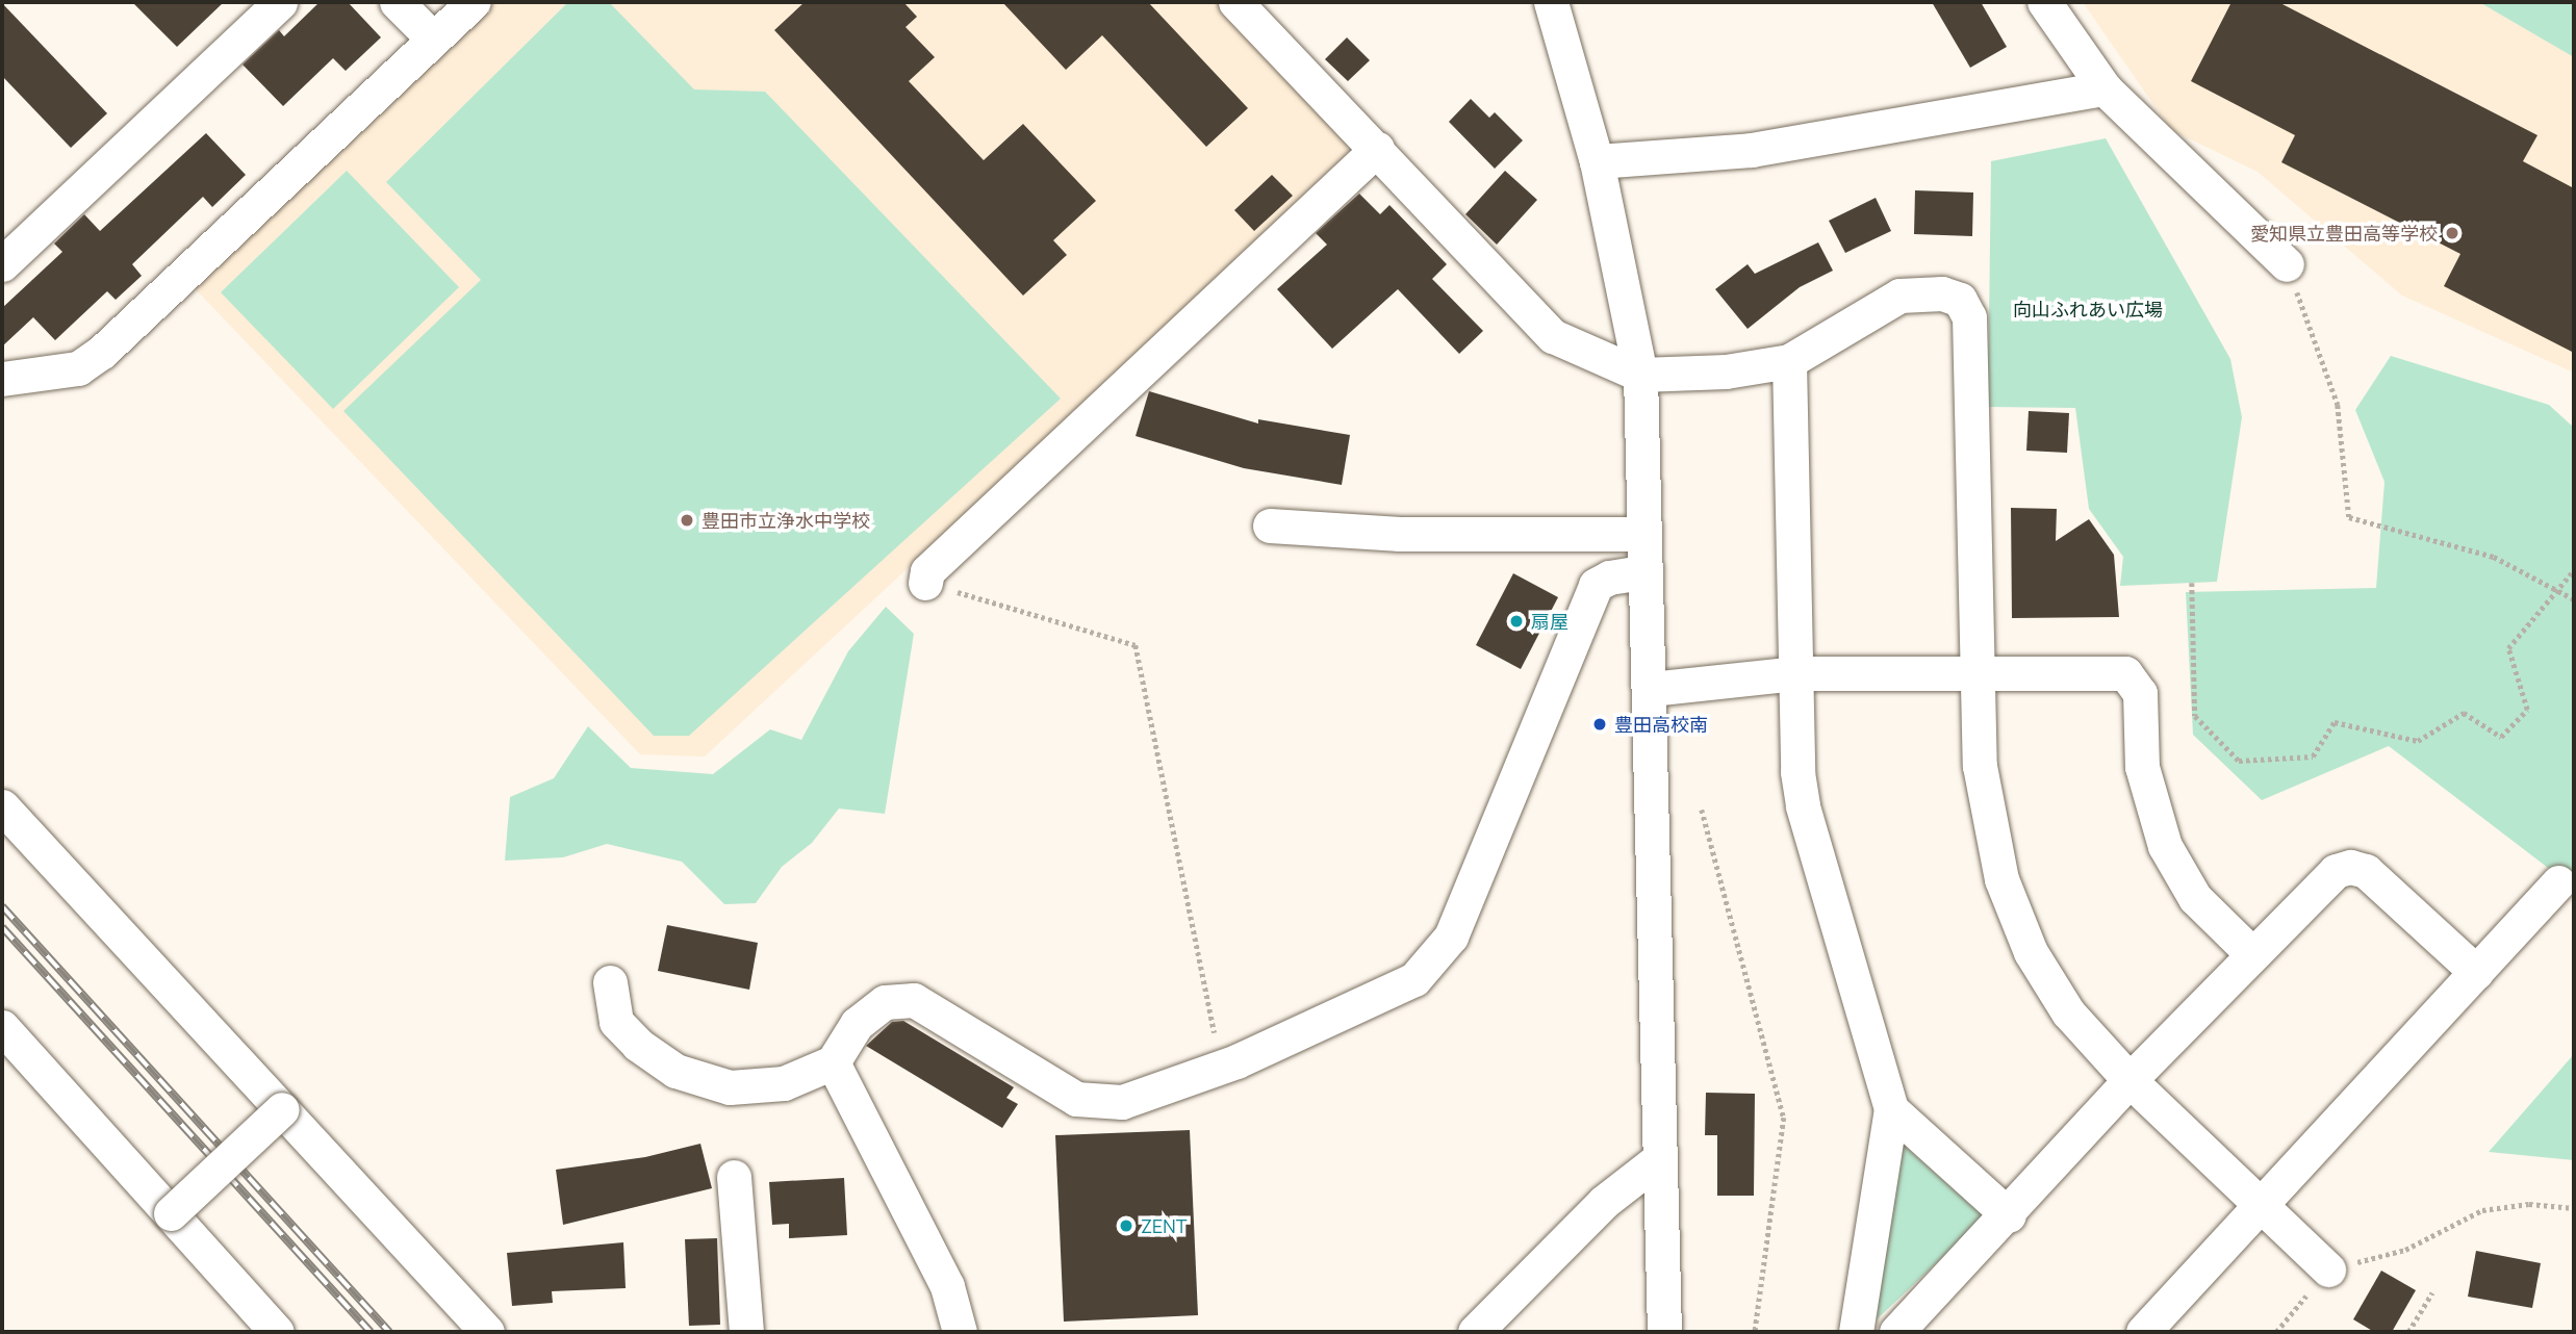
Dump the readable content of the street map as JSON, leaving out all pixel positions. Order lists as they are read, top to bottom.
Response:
{
  "parks": ["向山ふれあい広場"],
  "places": [
    "愛知県立豊田高等学校",
    "豊田市立浄水中学校",
    "扇屋",
    "豊田高校南",
    "ZENT"
  ]
}
